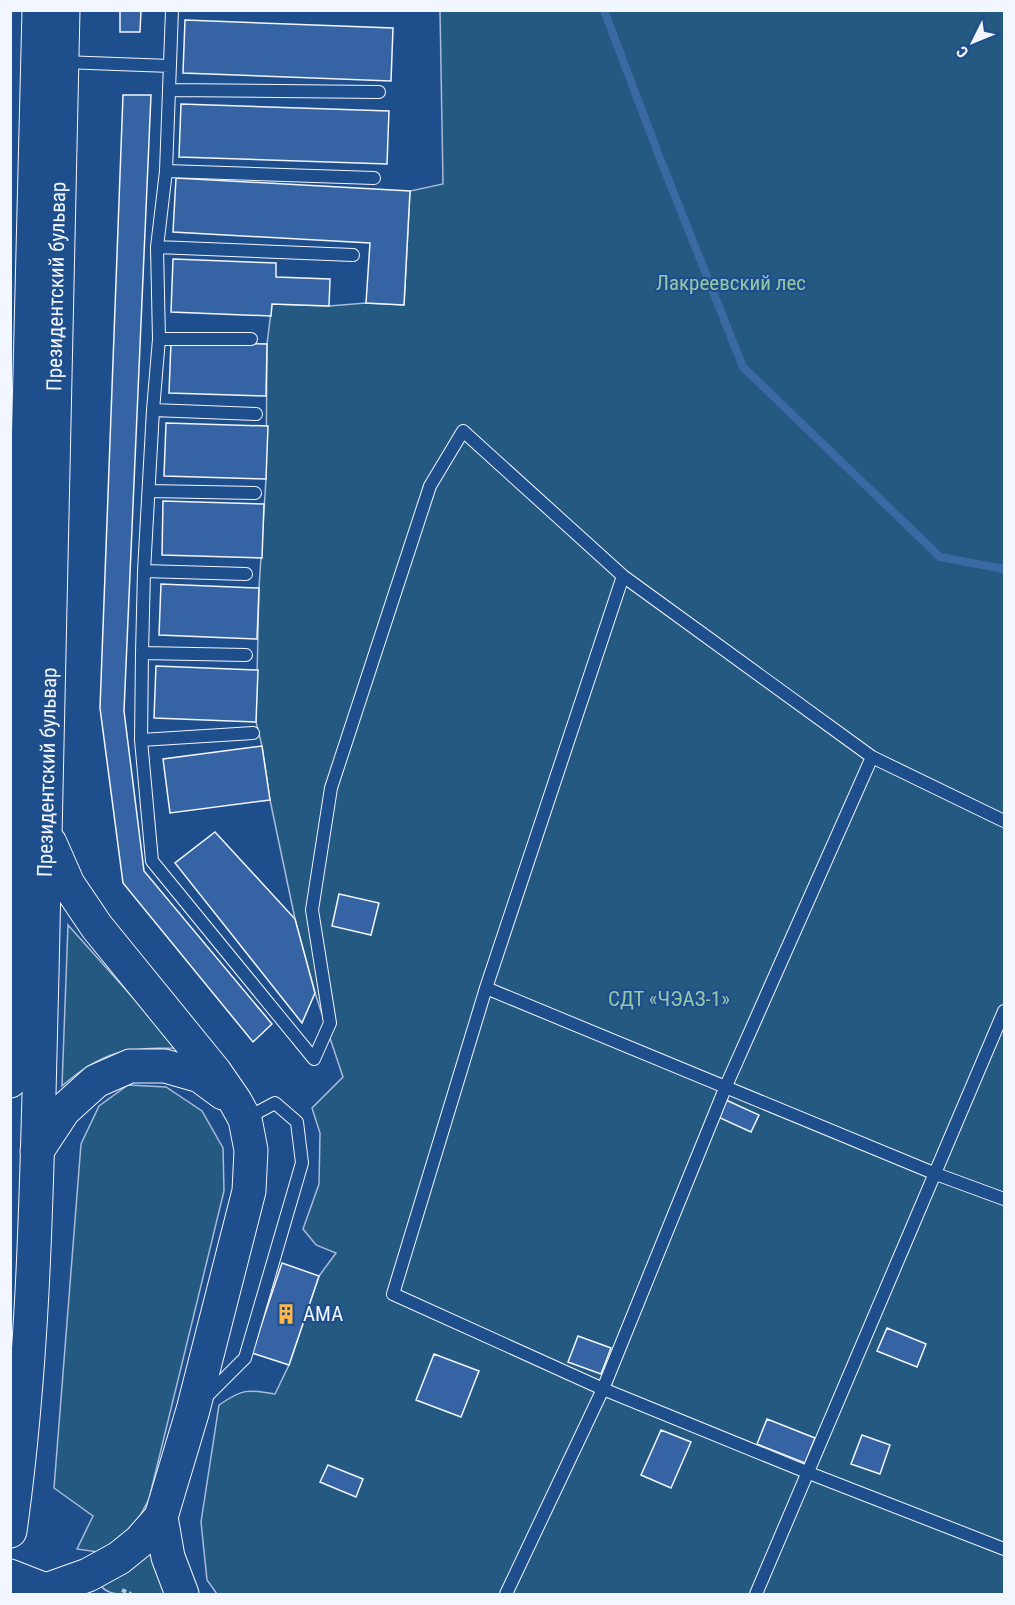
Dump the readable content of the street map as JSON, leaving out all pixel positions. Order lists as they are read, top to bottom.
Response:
{
  "streets": {
    "main road": ["Президентский бульвар"]
  },
  "parks": ["Лакреевский лес", "СДТ «ЧЭАЗ-1»"],
  "places": {
    "building": ["АМА"]
  },
  "north": "bottom left"
}
